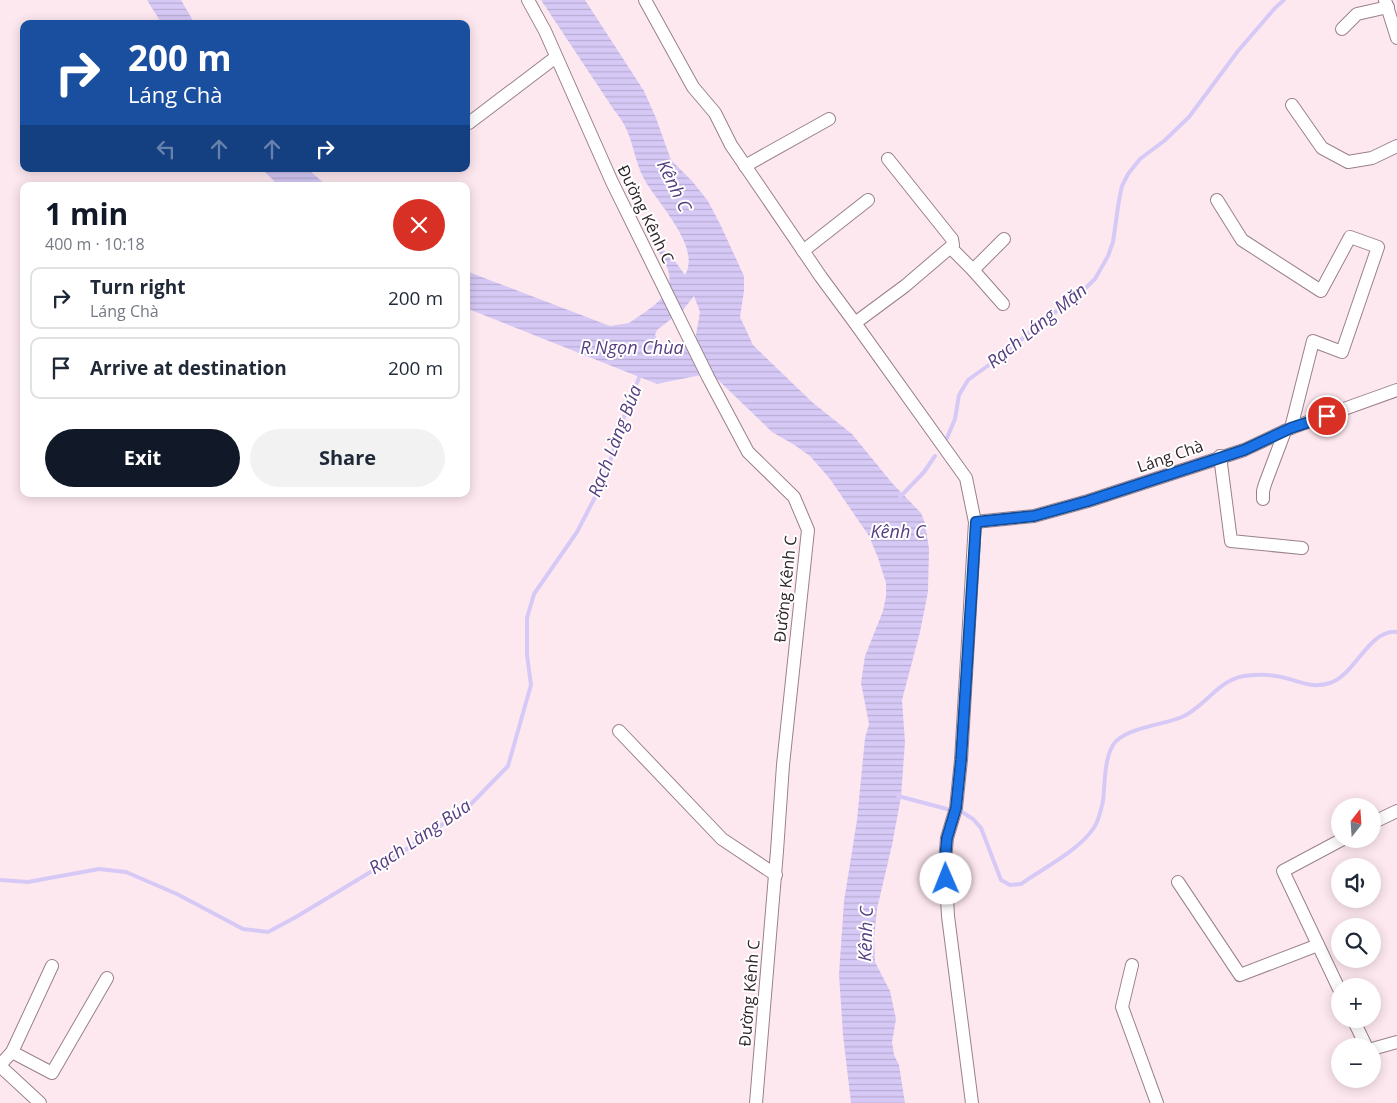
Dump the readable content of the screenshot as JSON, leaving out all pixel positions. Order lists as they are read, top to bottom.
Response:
{
  "streets": {
    "street": ["Đường Kênh C", "Láng Chà"]
  },
  "water": [
    "Kênh C",
    "Rạch Láng Mặn",
    "R.Ngọn Chùa",
    "Rạch Làng Búa"
  ],
  "north": "top",
  "page": {
    "turn": ["200 m", "Láng Chà"],
    "heading": ["1 min", "400 m · 10:18"],
    "list": [
      {
        "name": "Turn right",
        "note": "Láng Chà",
        "value": "200 m"
      },
      {
        "name": "Arrive at destination",
        "value": "200 m"
      }
    ],
    "buttons": ["Exit", "Share"],
    "map_buttons": ["+", "−"]
  }
}
